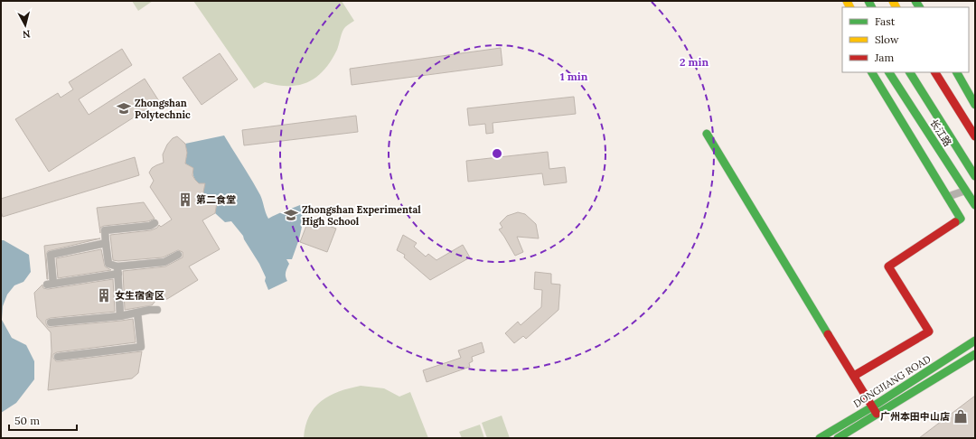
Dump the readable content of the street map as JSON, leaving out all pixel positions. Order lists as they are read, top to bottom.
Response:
{
  "streets": {
    "main road": ["长江路", "DONGJIANG ROAD"]
  },
  "places": {
    "school or university": ["Zhongshan Polytechnic", "Zhongshan Experimental High School"],
    "building": ["第二食堂", "女生宿舍区"],
    "shop": ["广州本田中山店"]
  },
  "legend": ["Fast", "Slow", "Jam"],
  "scale_bar": "50 m",
  "north": "bottom",
  "rings": ["2 min", "1 min"]
}
